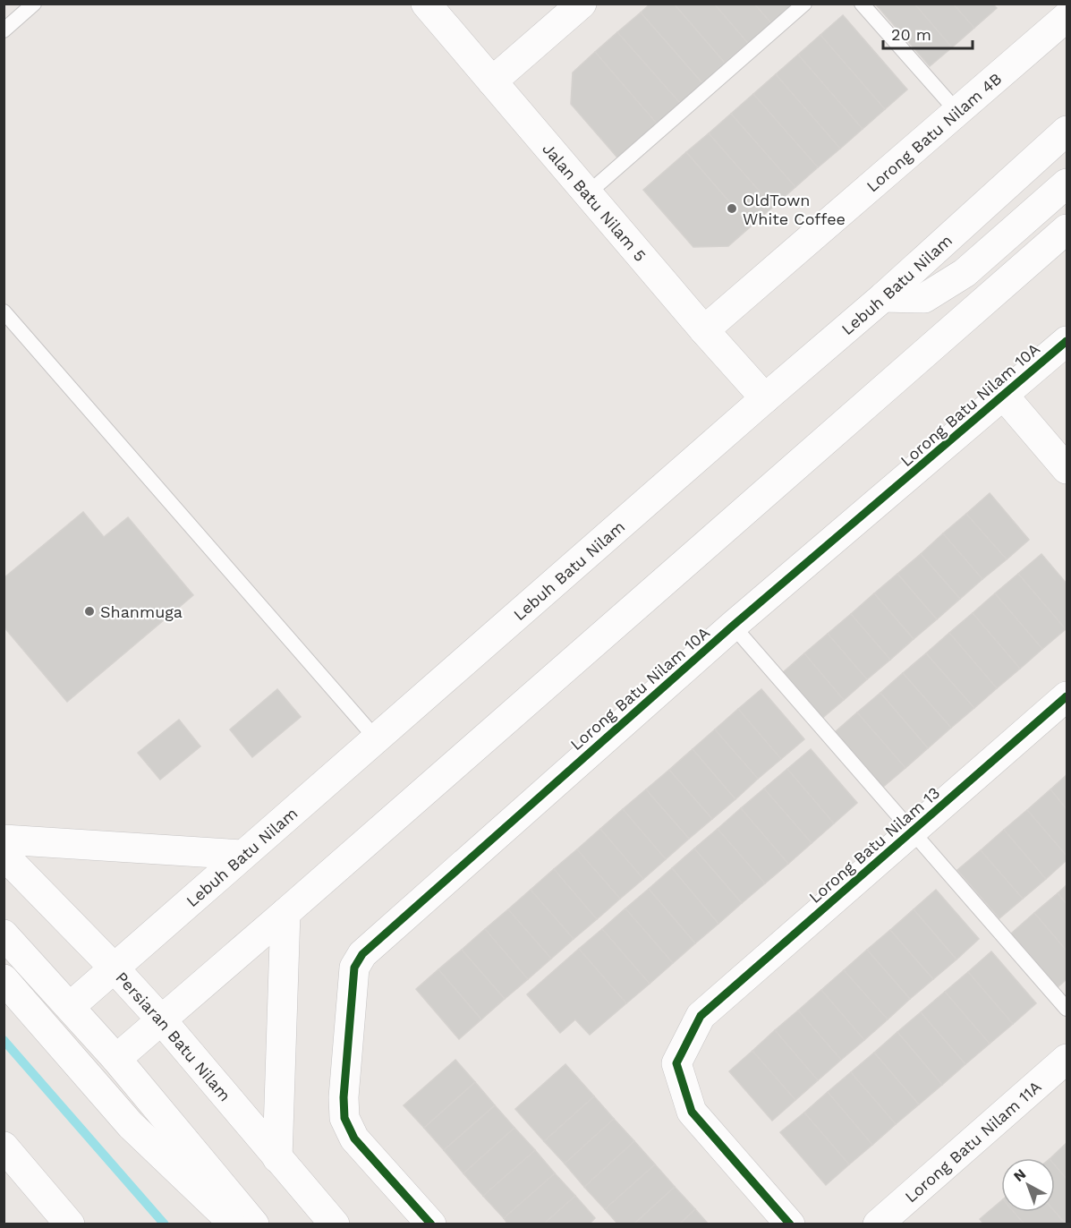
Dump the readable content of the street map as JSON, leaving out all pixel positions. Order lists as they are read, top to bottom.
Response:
{
  "streets": {
    "main road": [
      "Lorong Batu Nilam 4B",
      "Jalan Batu Nilam 5",
      "Lebuh Batu Nilam",
      "Lorong Batu Nilam 10A",
      "Lorong Batu Nilam 13",
      "Persiaran Batu Nilam",
      "Lorong Batu Nilam 11A"
    ]
  },
  "crossings": [
    ["Lorong Batu Nilam 4B", "Jalan Batu Nilam 5"],
    ["Jalan Batu Nilam 5", "Lebuh Batu Nilam"],
    ["Lebuh Batu Nilam", "Persiaran Batu Nilam"]
  ],
  "places": ["OldTown White Coffee", "Shanmuga"],
  "scale_bar": "20 m",
  "north": "top left"
}
